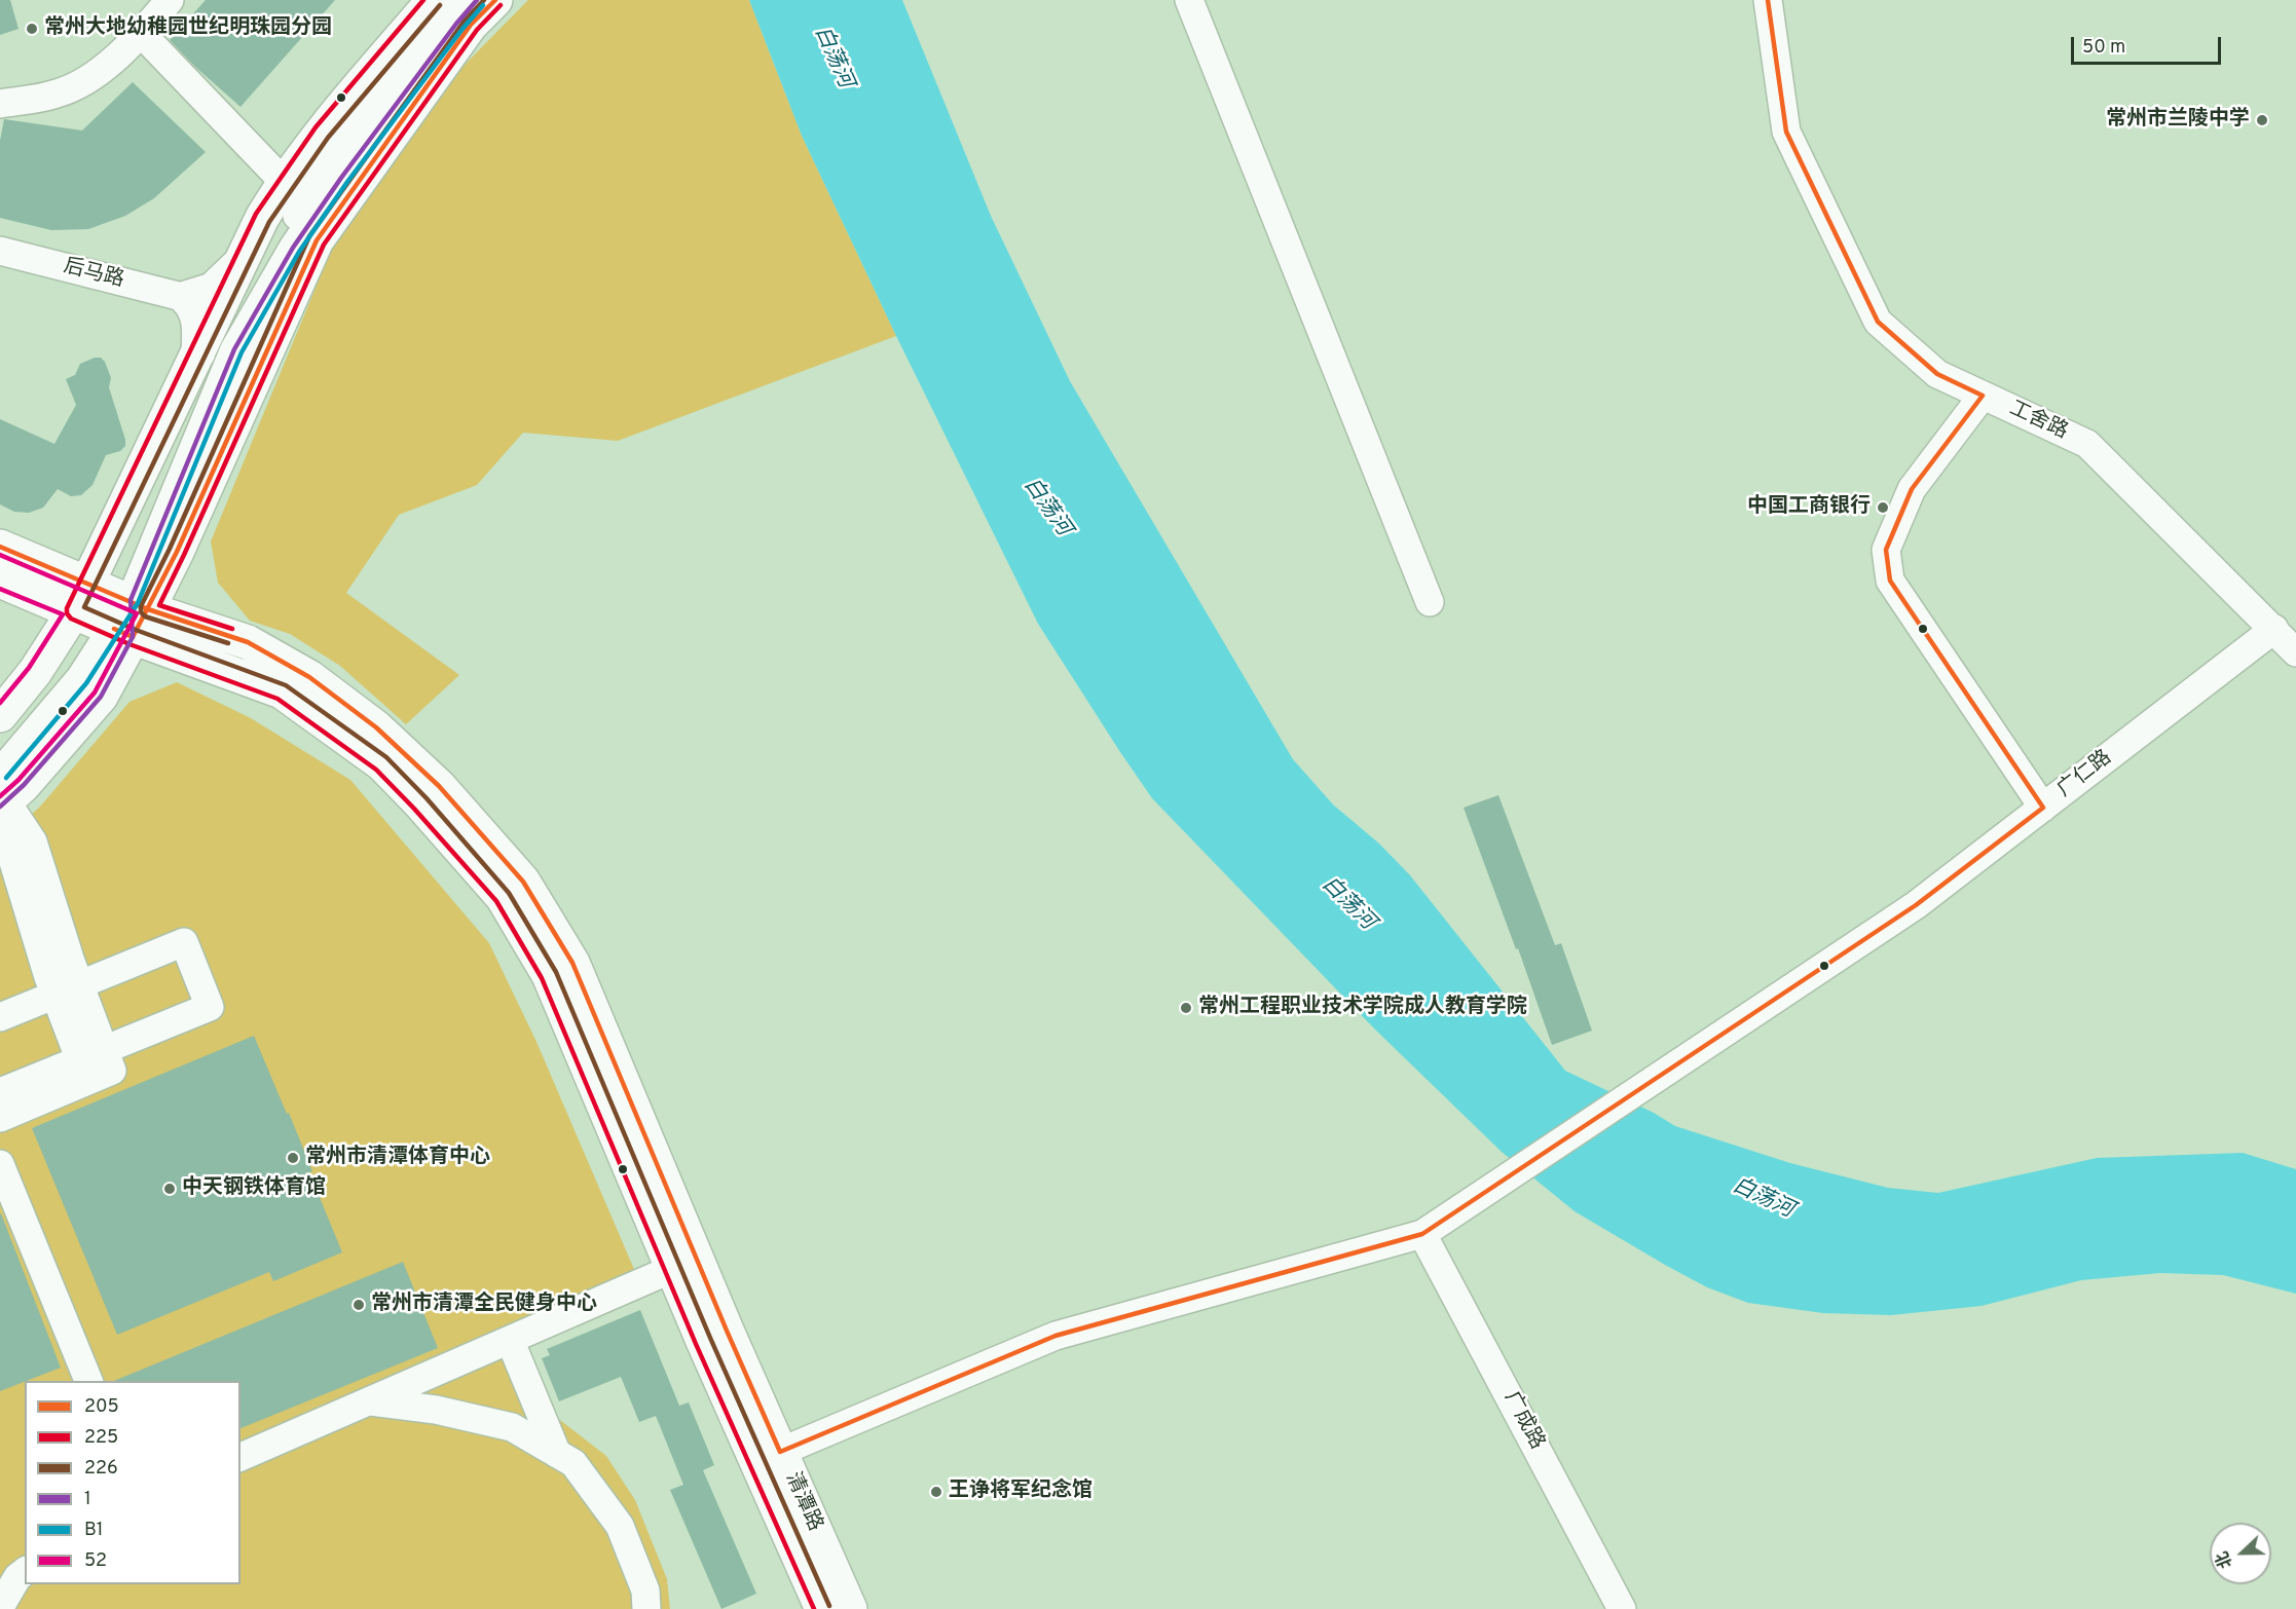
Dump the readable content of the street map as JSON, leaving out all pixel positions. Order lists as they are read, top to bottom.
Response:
{
  "streets": {
    "main road": ["清潭路"],
    "street": [
      "后马路",
      "工舍路",
      "广仁路",
      "广成路"
    ]
  },
  "crossings": [
    ["工舍路", "广仁路"],
    ["广仁路", "广成路"],
    ["广仁路", "清潭路"]
  ],
  "water": ["白荡河"],
  "places": [
    "常州大地幼稚园世纪明珠园分园",
    "常州市兰陵中学",
    "中国工商银行",
    "常州工程职业技术学院成人教育学院",
    "常州市清潭体育中心",
    "中天钢铁体育馆",
    "常州市清潭全民健身中心",
    "王诤将军纪念馆"
  ],
  "lines": [
    "transit line 205",
    "transit line 225",
    "transit line 226",
    "transit line 1",
    "transit line B1",
    "transit line 52"
  ],
  "legend": [
    "205",
    "225",
    "226",
    "1",
    "B1",
    "52"
  ],
  "scale_bar": "50 m",
  "north": "left"
}
